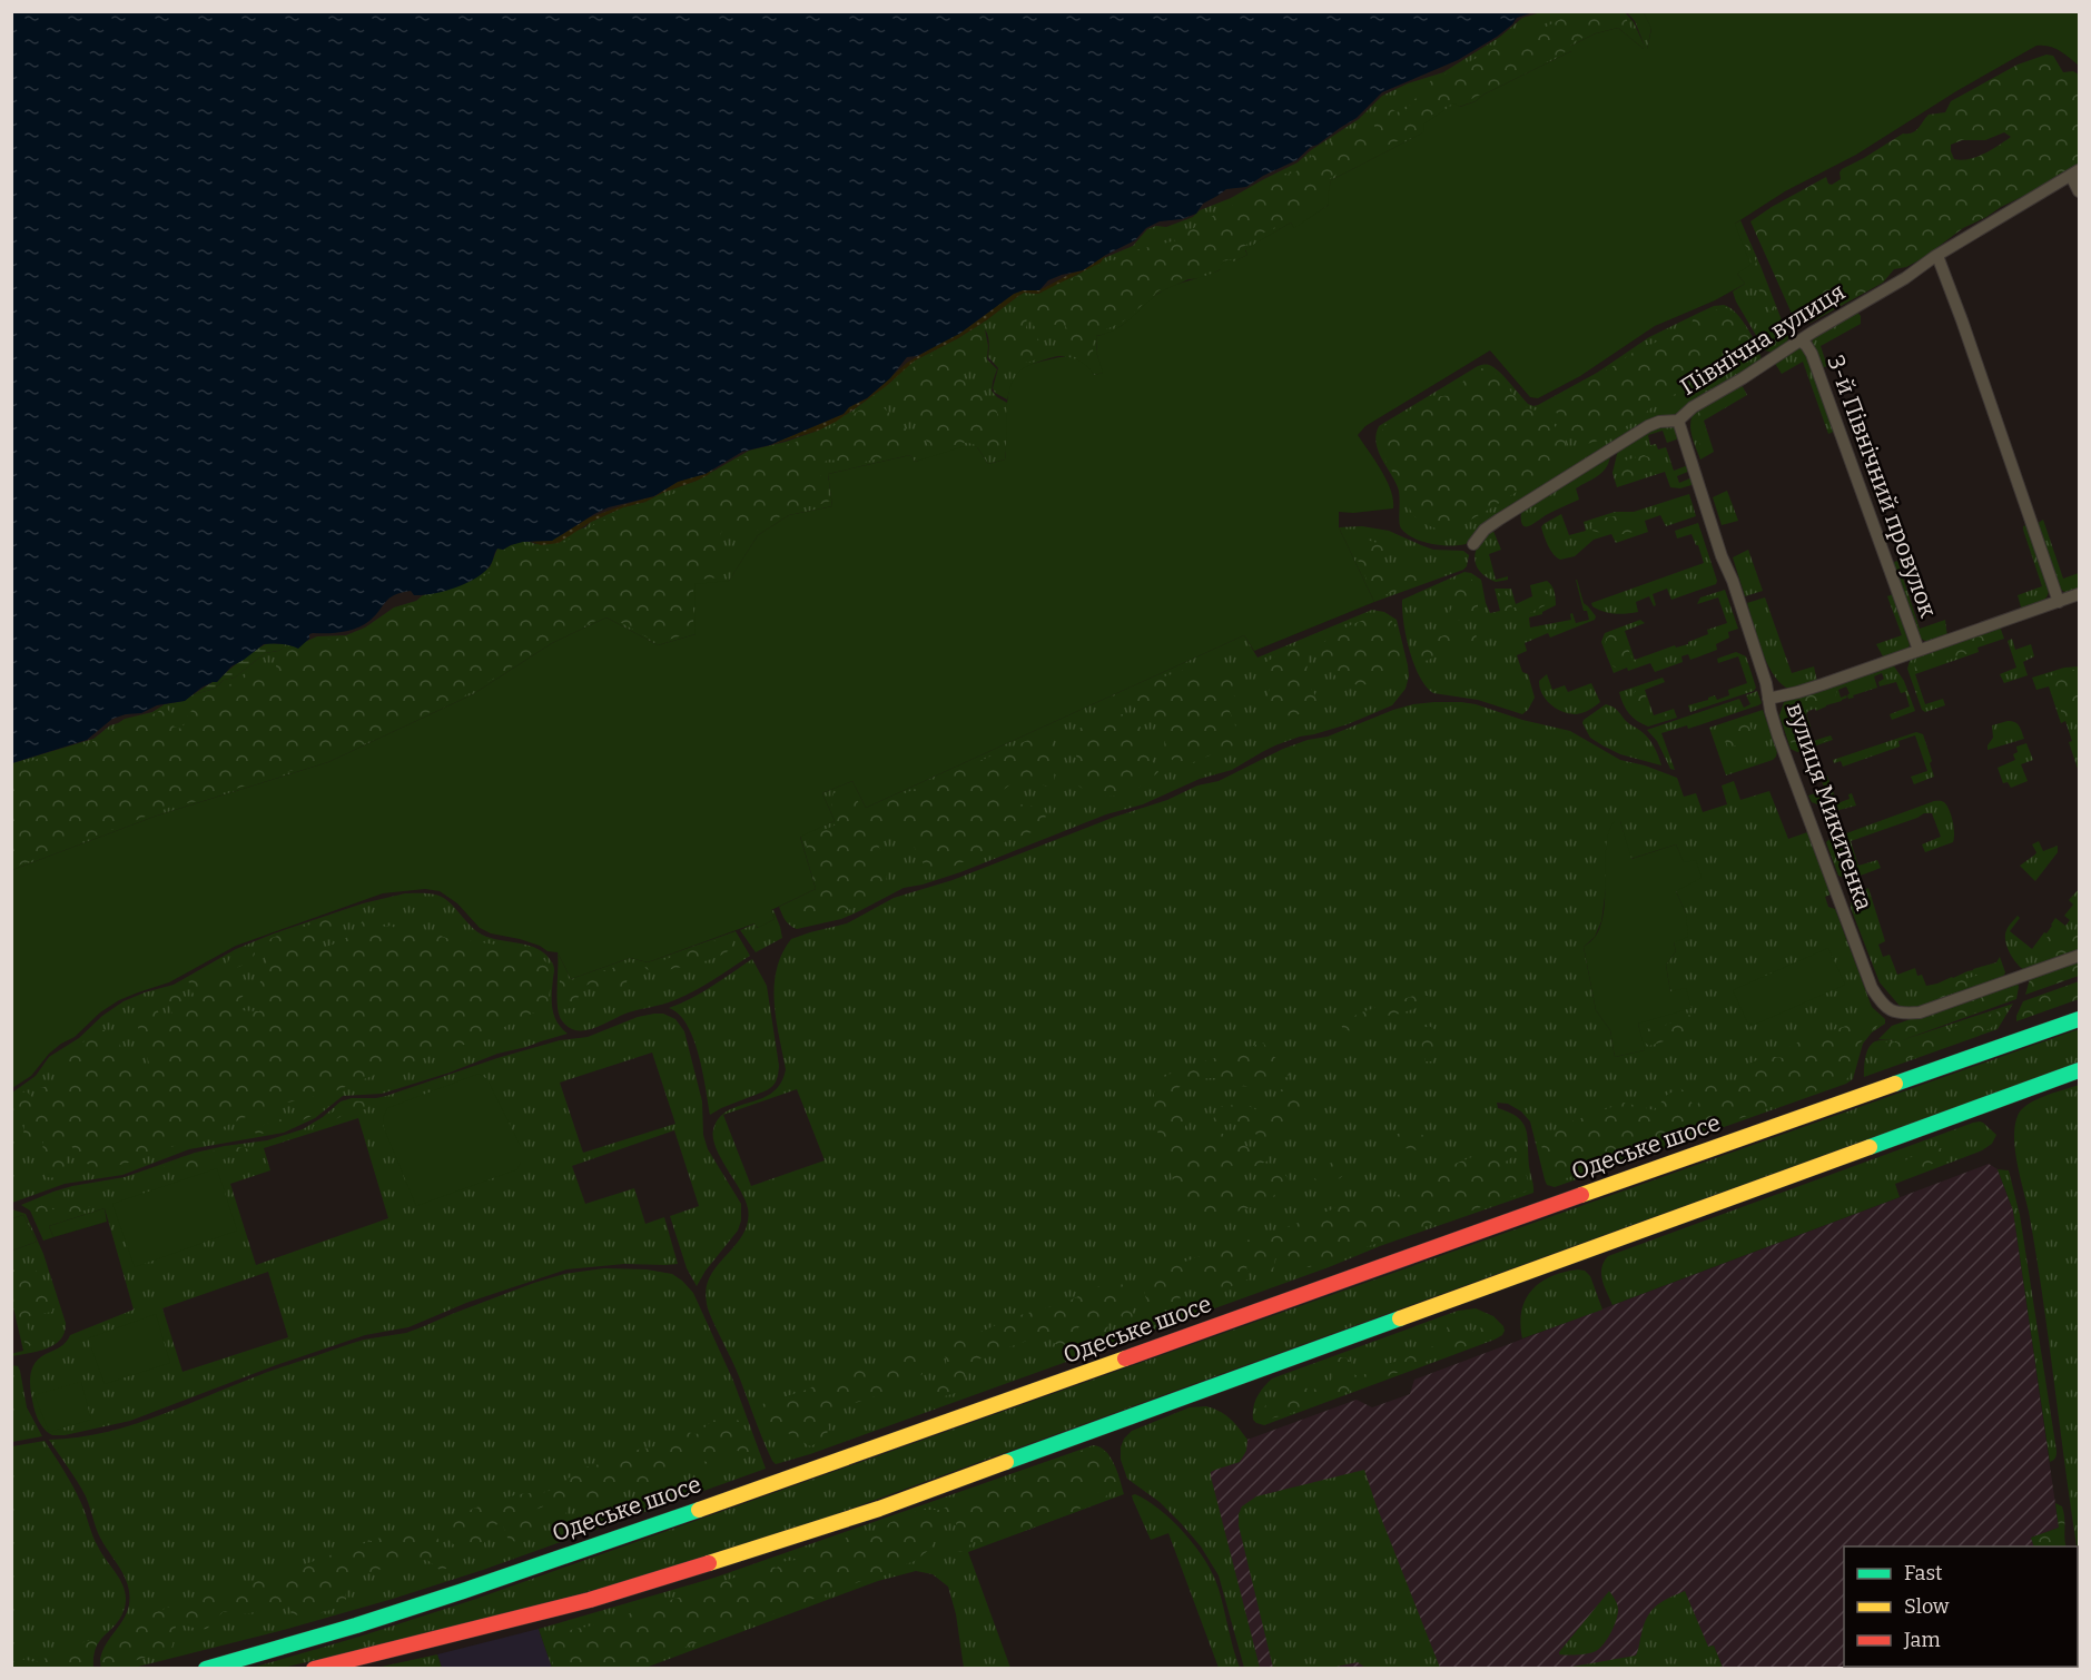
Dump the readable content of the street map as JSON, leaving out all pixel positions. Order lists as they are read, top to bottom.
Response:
{
  "streets": {
    "highway": ["Одеське шосе"],
    "street": ["Північна вулиця", "3-й Північний провулок", "вулиця Микитенка"]
  },
  "crossings": [
    ["Північна вулиця", "3-й Північний провулок"],
    ["Північна вулиця", "вулиця Микитенка"]
  ],
  "legend": ["Fast", "Slow", "Jam"]
}
